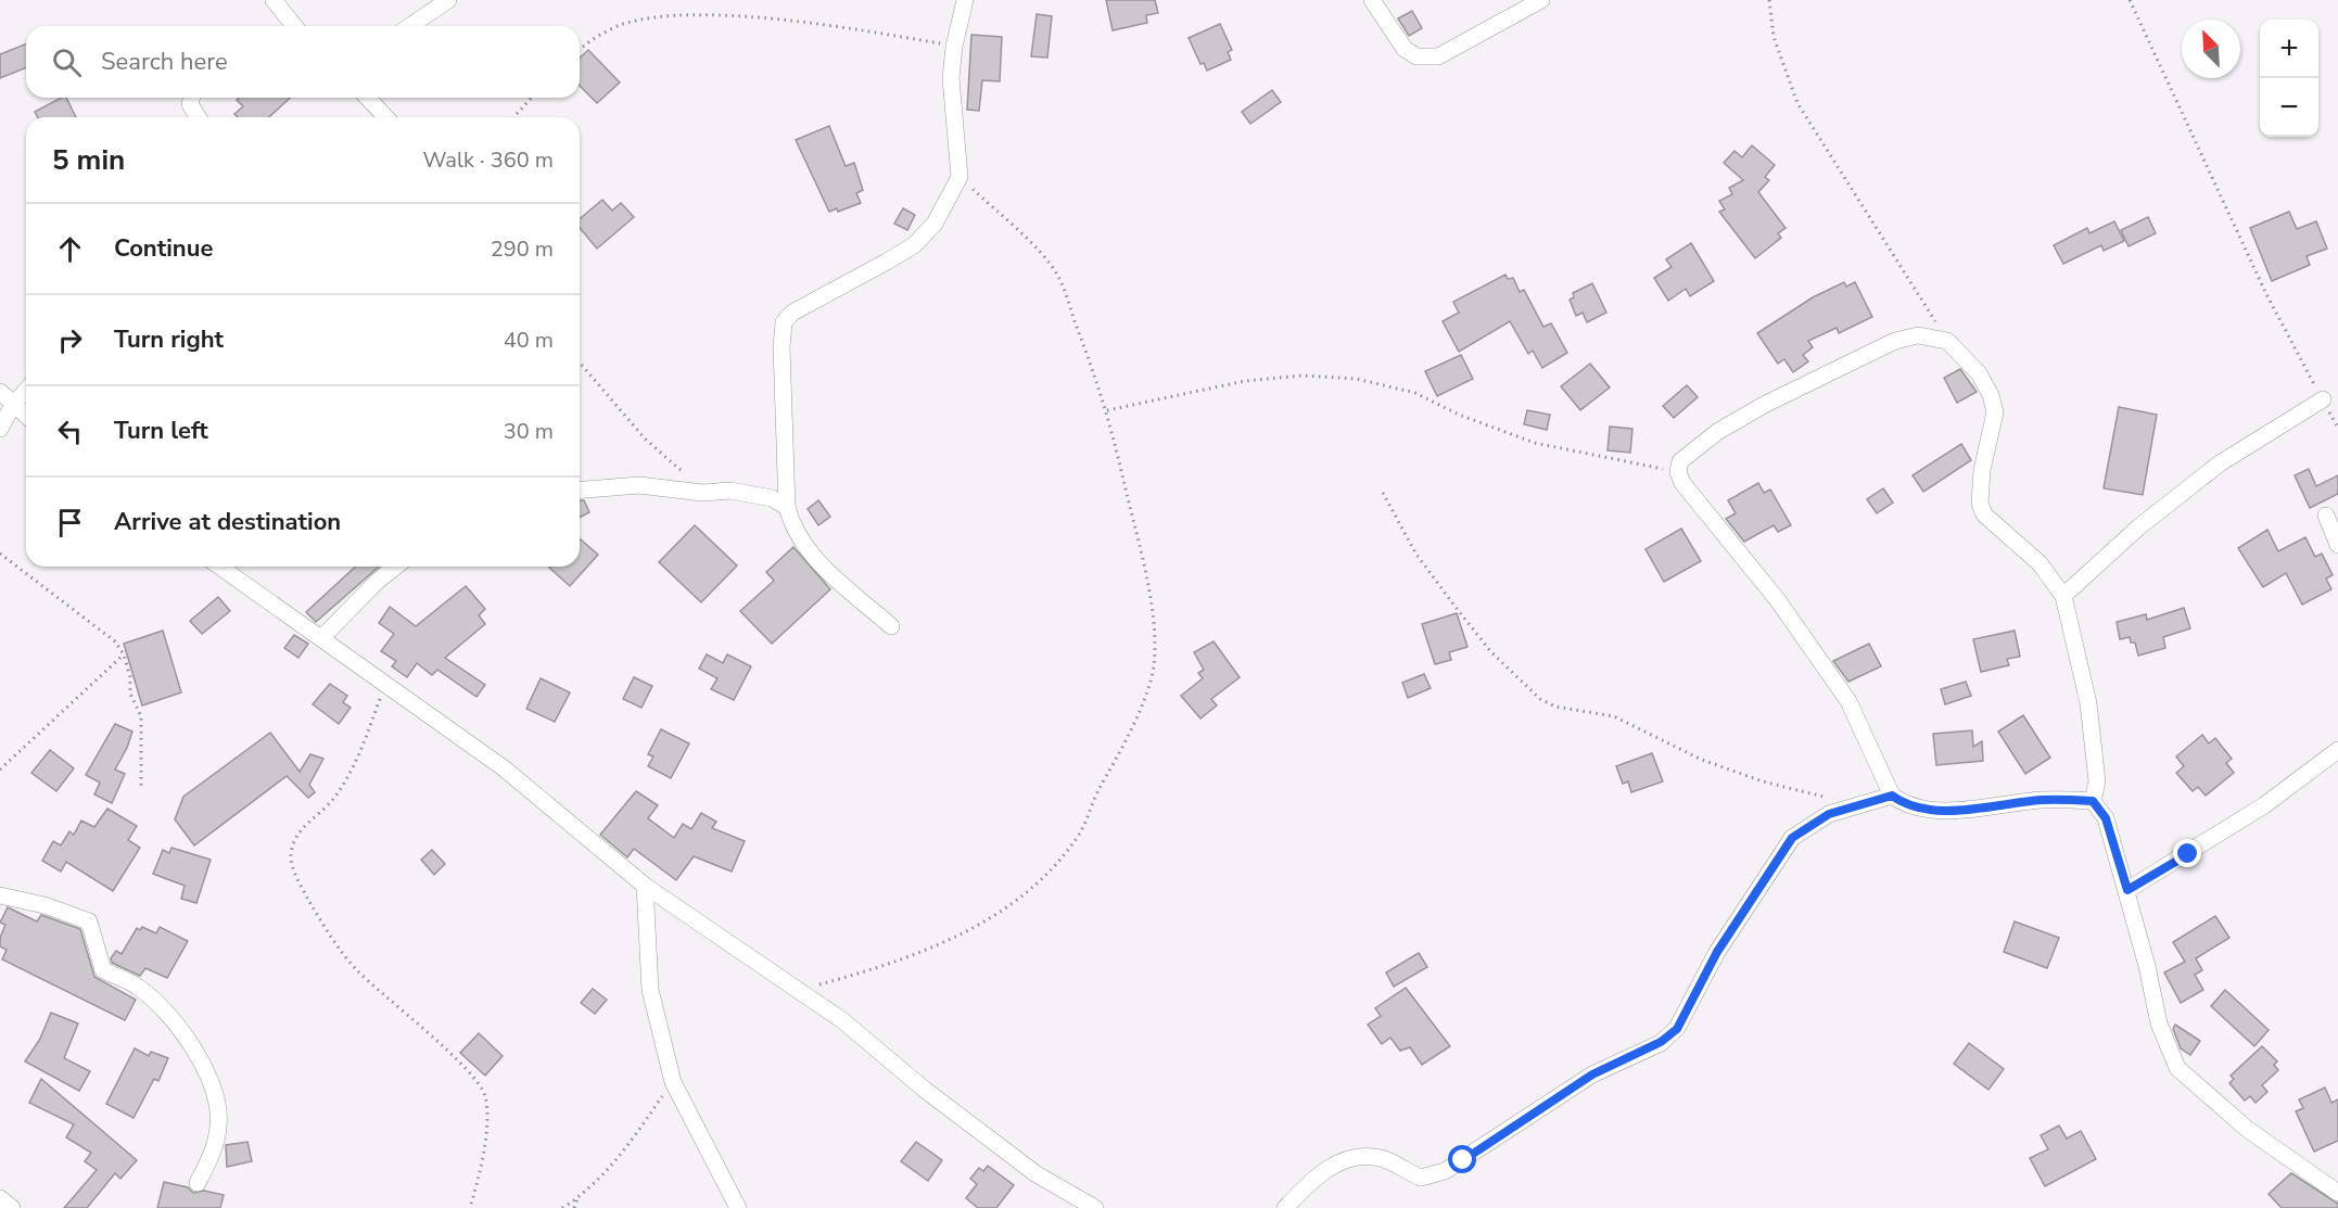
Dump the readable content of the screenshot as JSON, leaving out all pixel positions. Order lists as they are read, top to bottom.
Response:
{
  "north": "top left",
  "page": {
    "map_buttons": ["+", "−"],
    "search": "Search here",
    "heading": ["5 min", "Walk · 360 m"],
    "list": [
      ["Continue", "290 m"],
      ["Turn right", "40 m"],
      ["Turn left", "30 m"],
      "Arrive at destination"
    ]
  }
}
